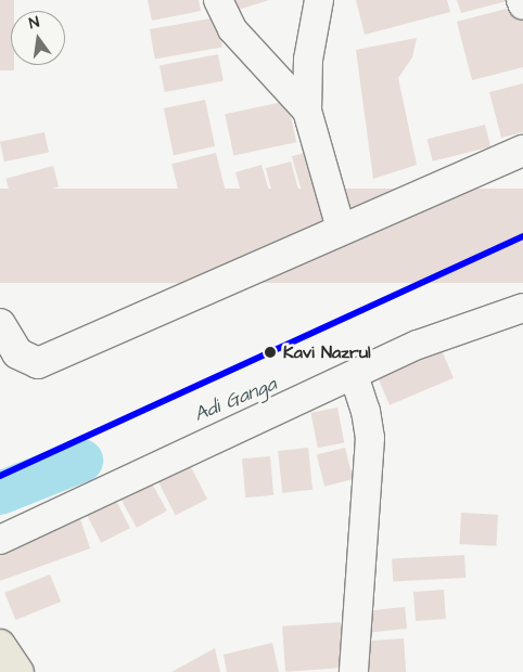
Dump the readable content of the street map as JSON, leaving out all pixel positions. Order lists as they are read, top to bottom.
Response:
{
  "water": ["Adi Ganga"],
  "places": ["Kavi Nazrul"],
  "north": "top"
}
